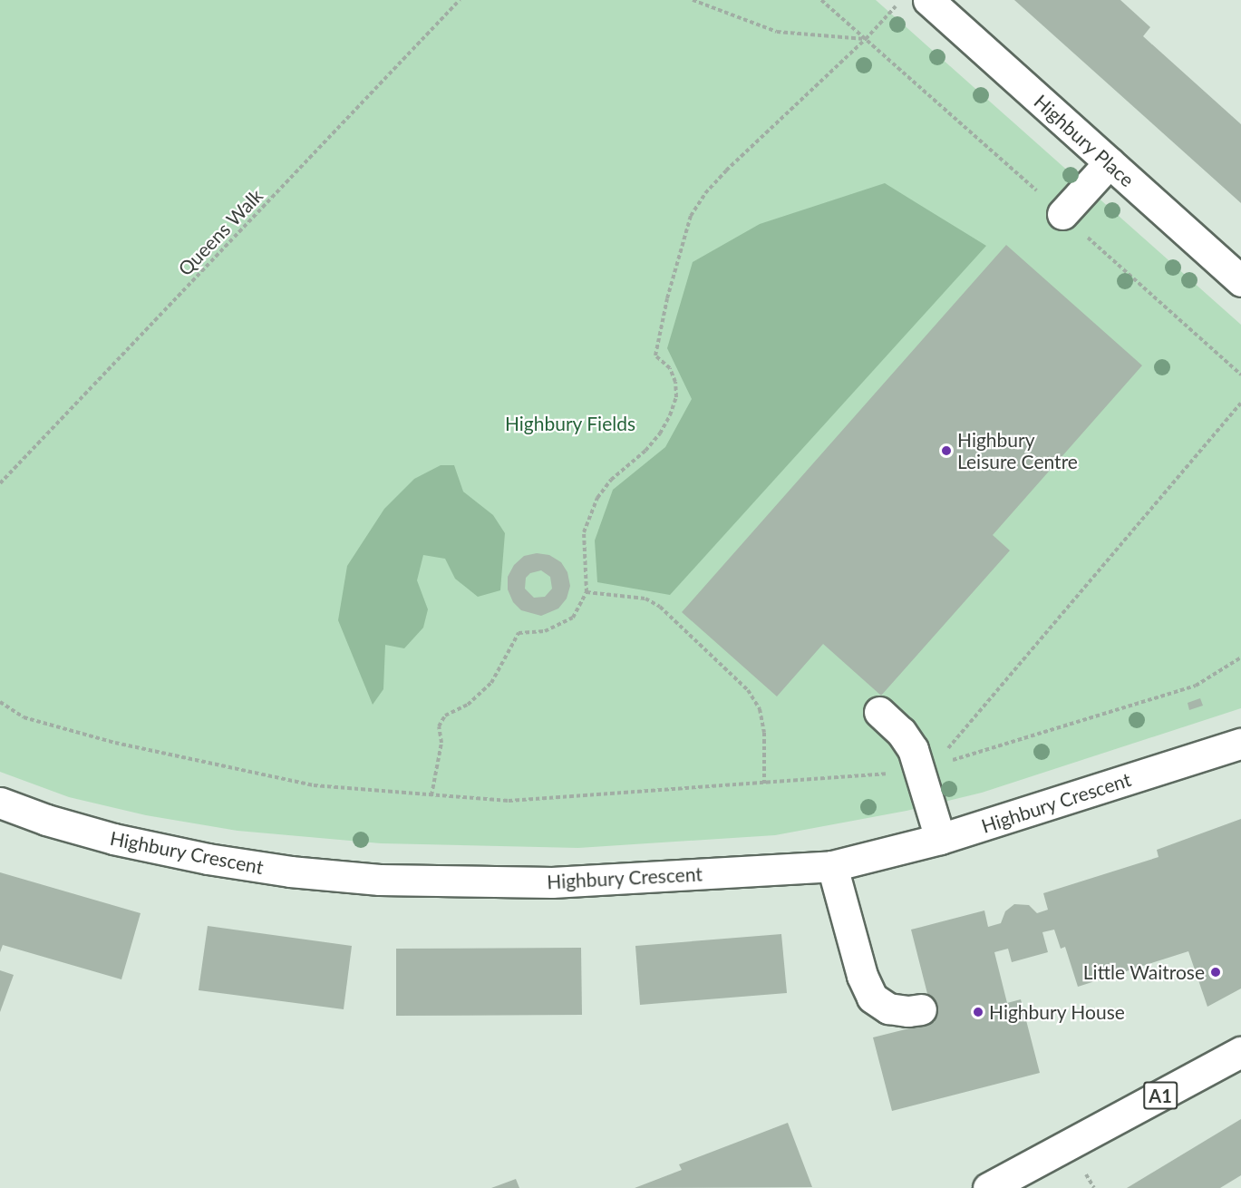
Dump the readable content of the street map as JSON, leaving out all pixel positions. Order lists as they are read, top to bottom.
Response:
{
  "streets": {
    "main road": ["Highbury Place", "Highbury Crescent", "A1"],
    "path": ["Queens Walk"]
  },
  "parks": ["Highbury Fields"],
  "places": ["Highbury Leisure Centre", "Little Waitrose", "Highbury House"]
}
